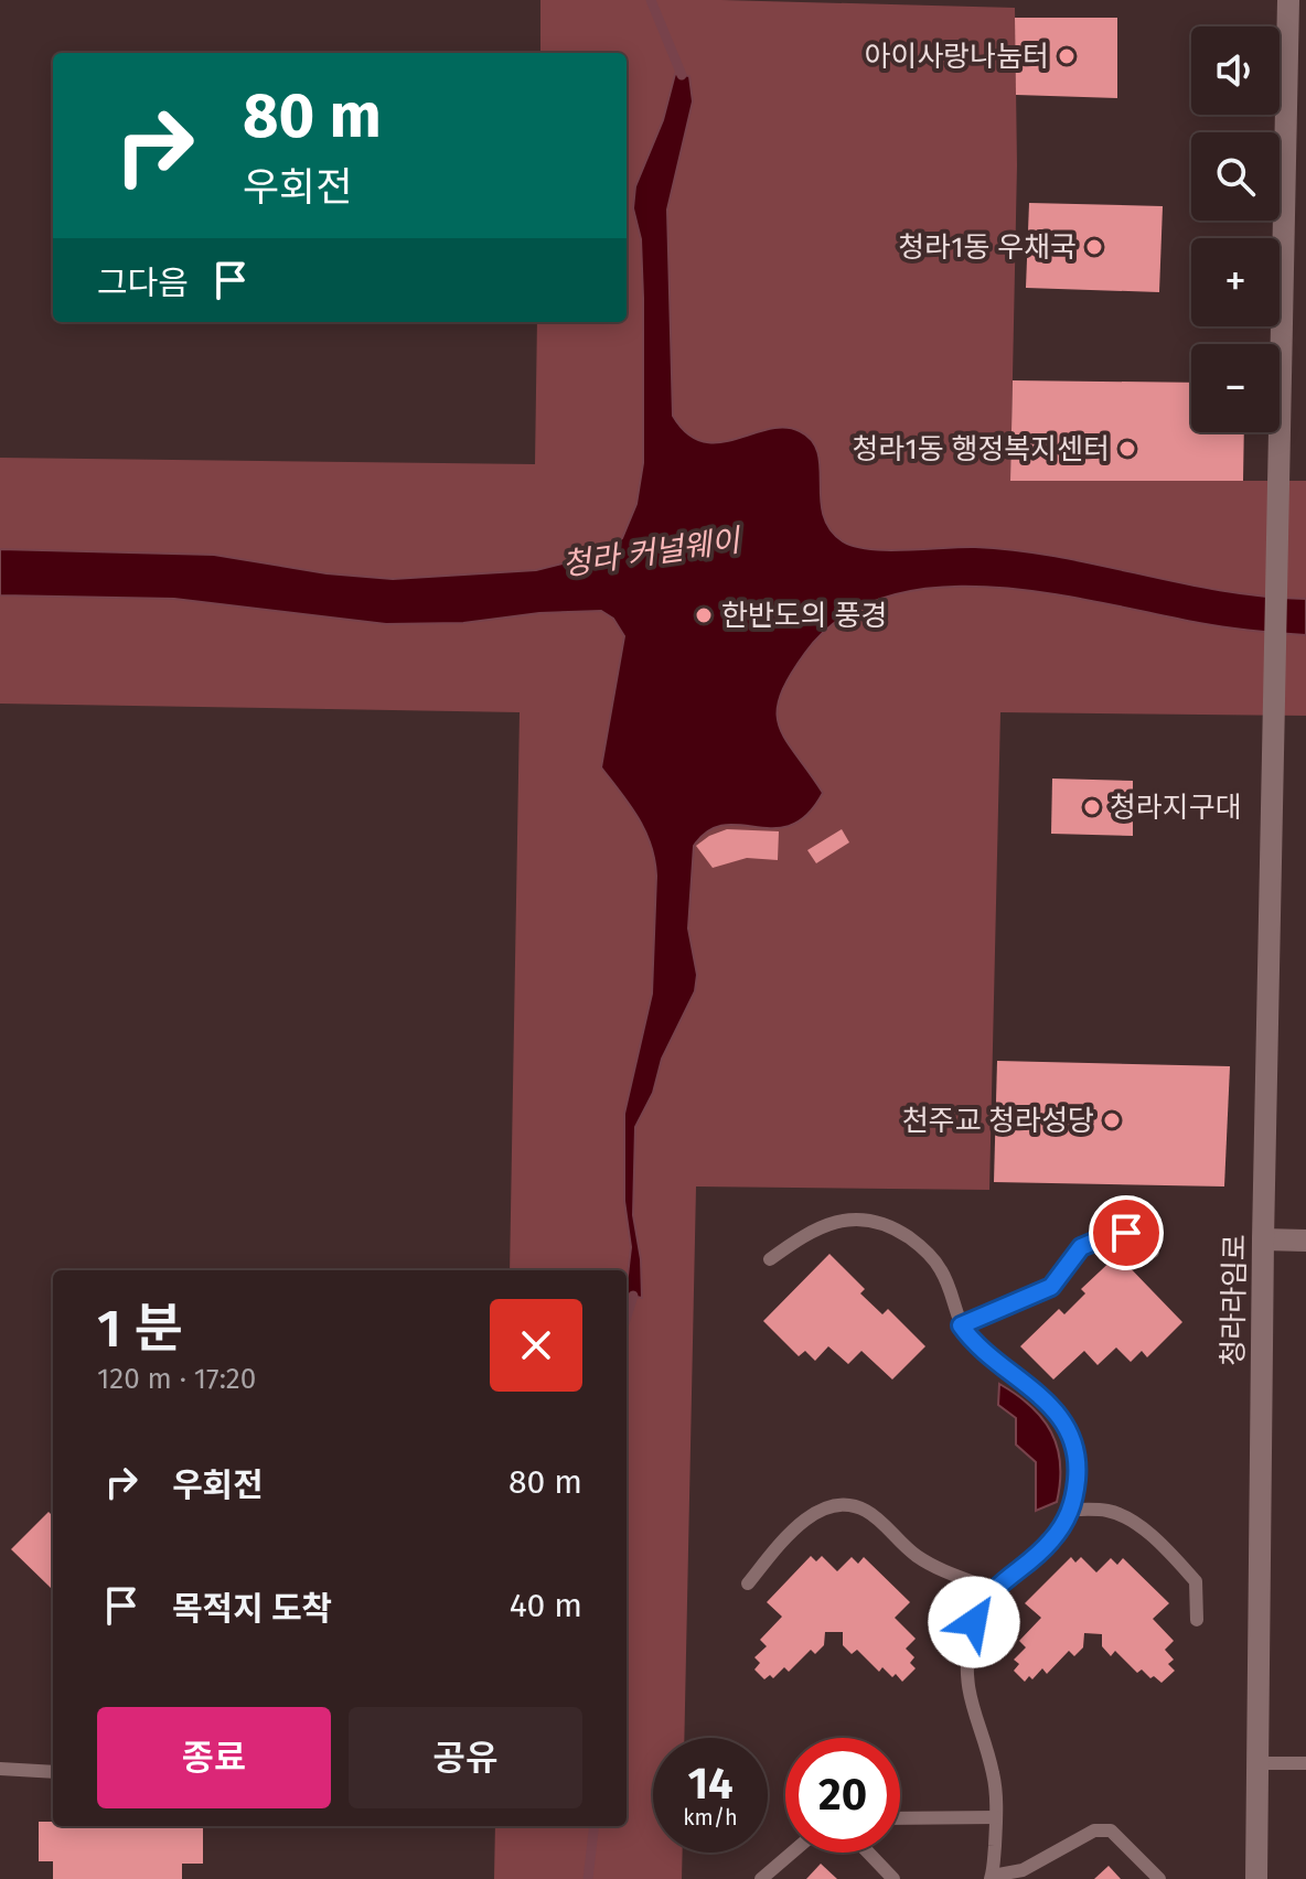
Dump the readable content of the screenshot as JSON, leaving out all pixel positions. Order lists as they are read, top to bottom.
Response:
{
  "streets": {
    "street": ["청라라임로"]
  },
  "water": ["청라 커널웨이"],
  "places": [
    "아이사랑나눔터",
    "청라1동 우채국",
    "청라1동 행정복지센터",
    "한반도의 풍경",
    "청라지구대",
    "천주교 청라성당"
  ],
  "page": {
    "map_buttons": ["+", "−"],
    "turn": ["80 m", "우회전"],
    "then": "그다음",
    "heading": ["1 분", "120 m · 17:20"],
    "list": [
      {
        "name": "우회전",
        "value": "80 m"
      },
      {
        "name": "목적지 도착",
        "value": "40 m"
      }
    ],
    "buttons": ["종료", "공유"],
    "speed": "14 km/h",
    "limit": "20"
  }
}
